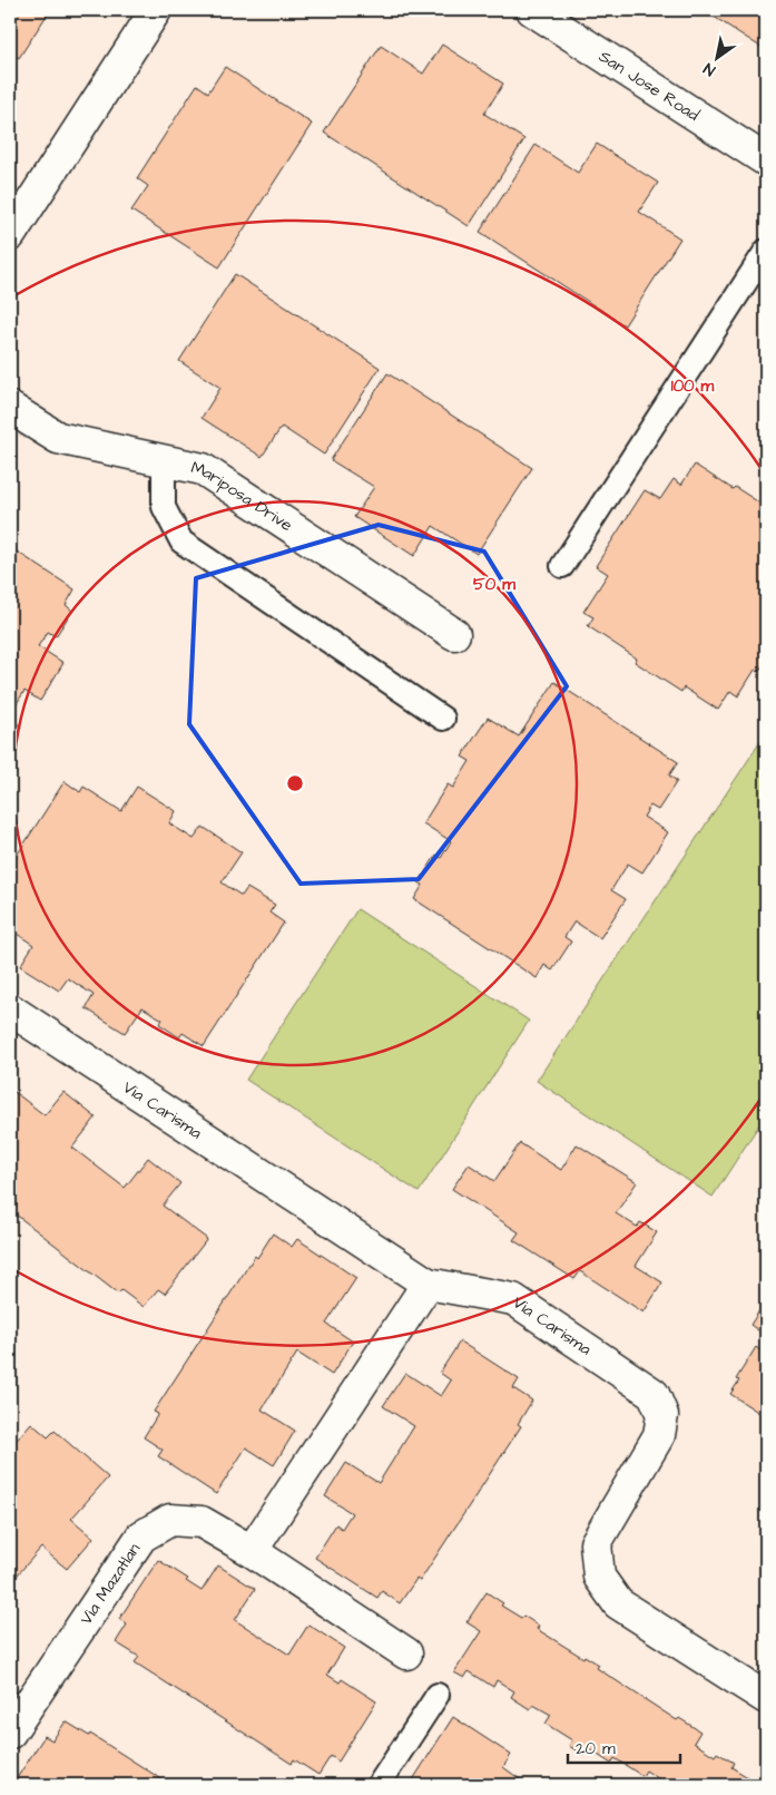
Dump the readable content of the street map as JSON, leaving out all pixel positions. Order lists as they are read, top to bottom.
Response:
{
  "streets": {
    "street": [
      "San Jose Road",
      "Mariposa Drive",
      "Via Carisma",
      "Via Mazatlan"
    ]
  },
  "scale_bar": "20 m",
  "north": "bottom left",
  "rings": ["100 m", "50 m"]
}
